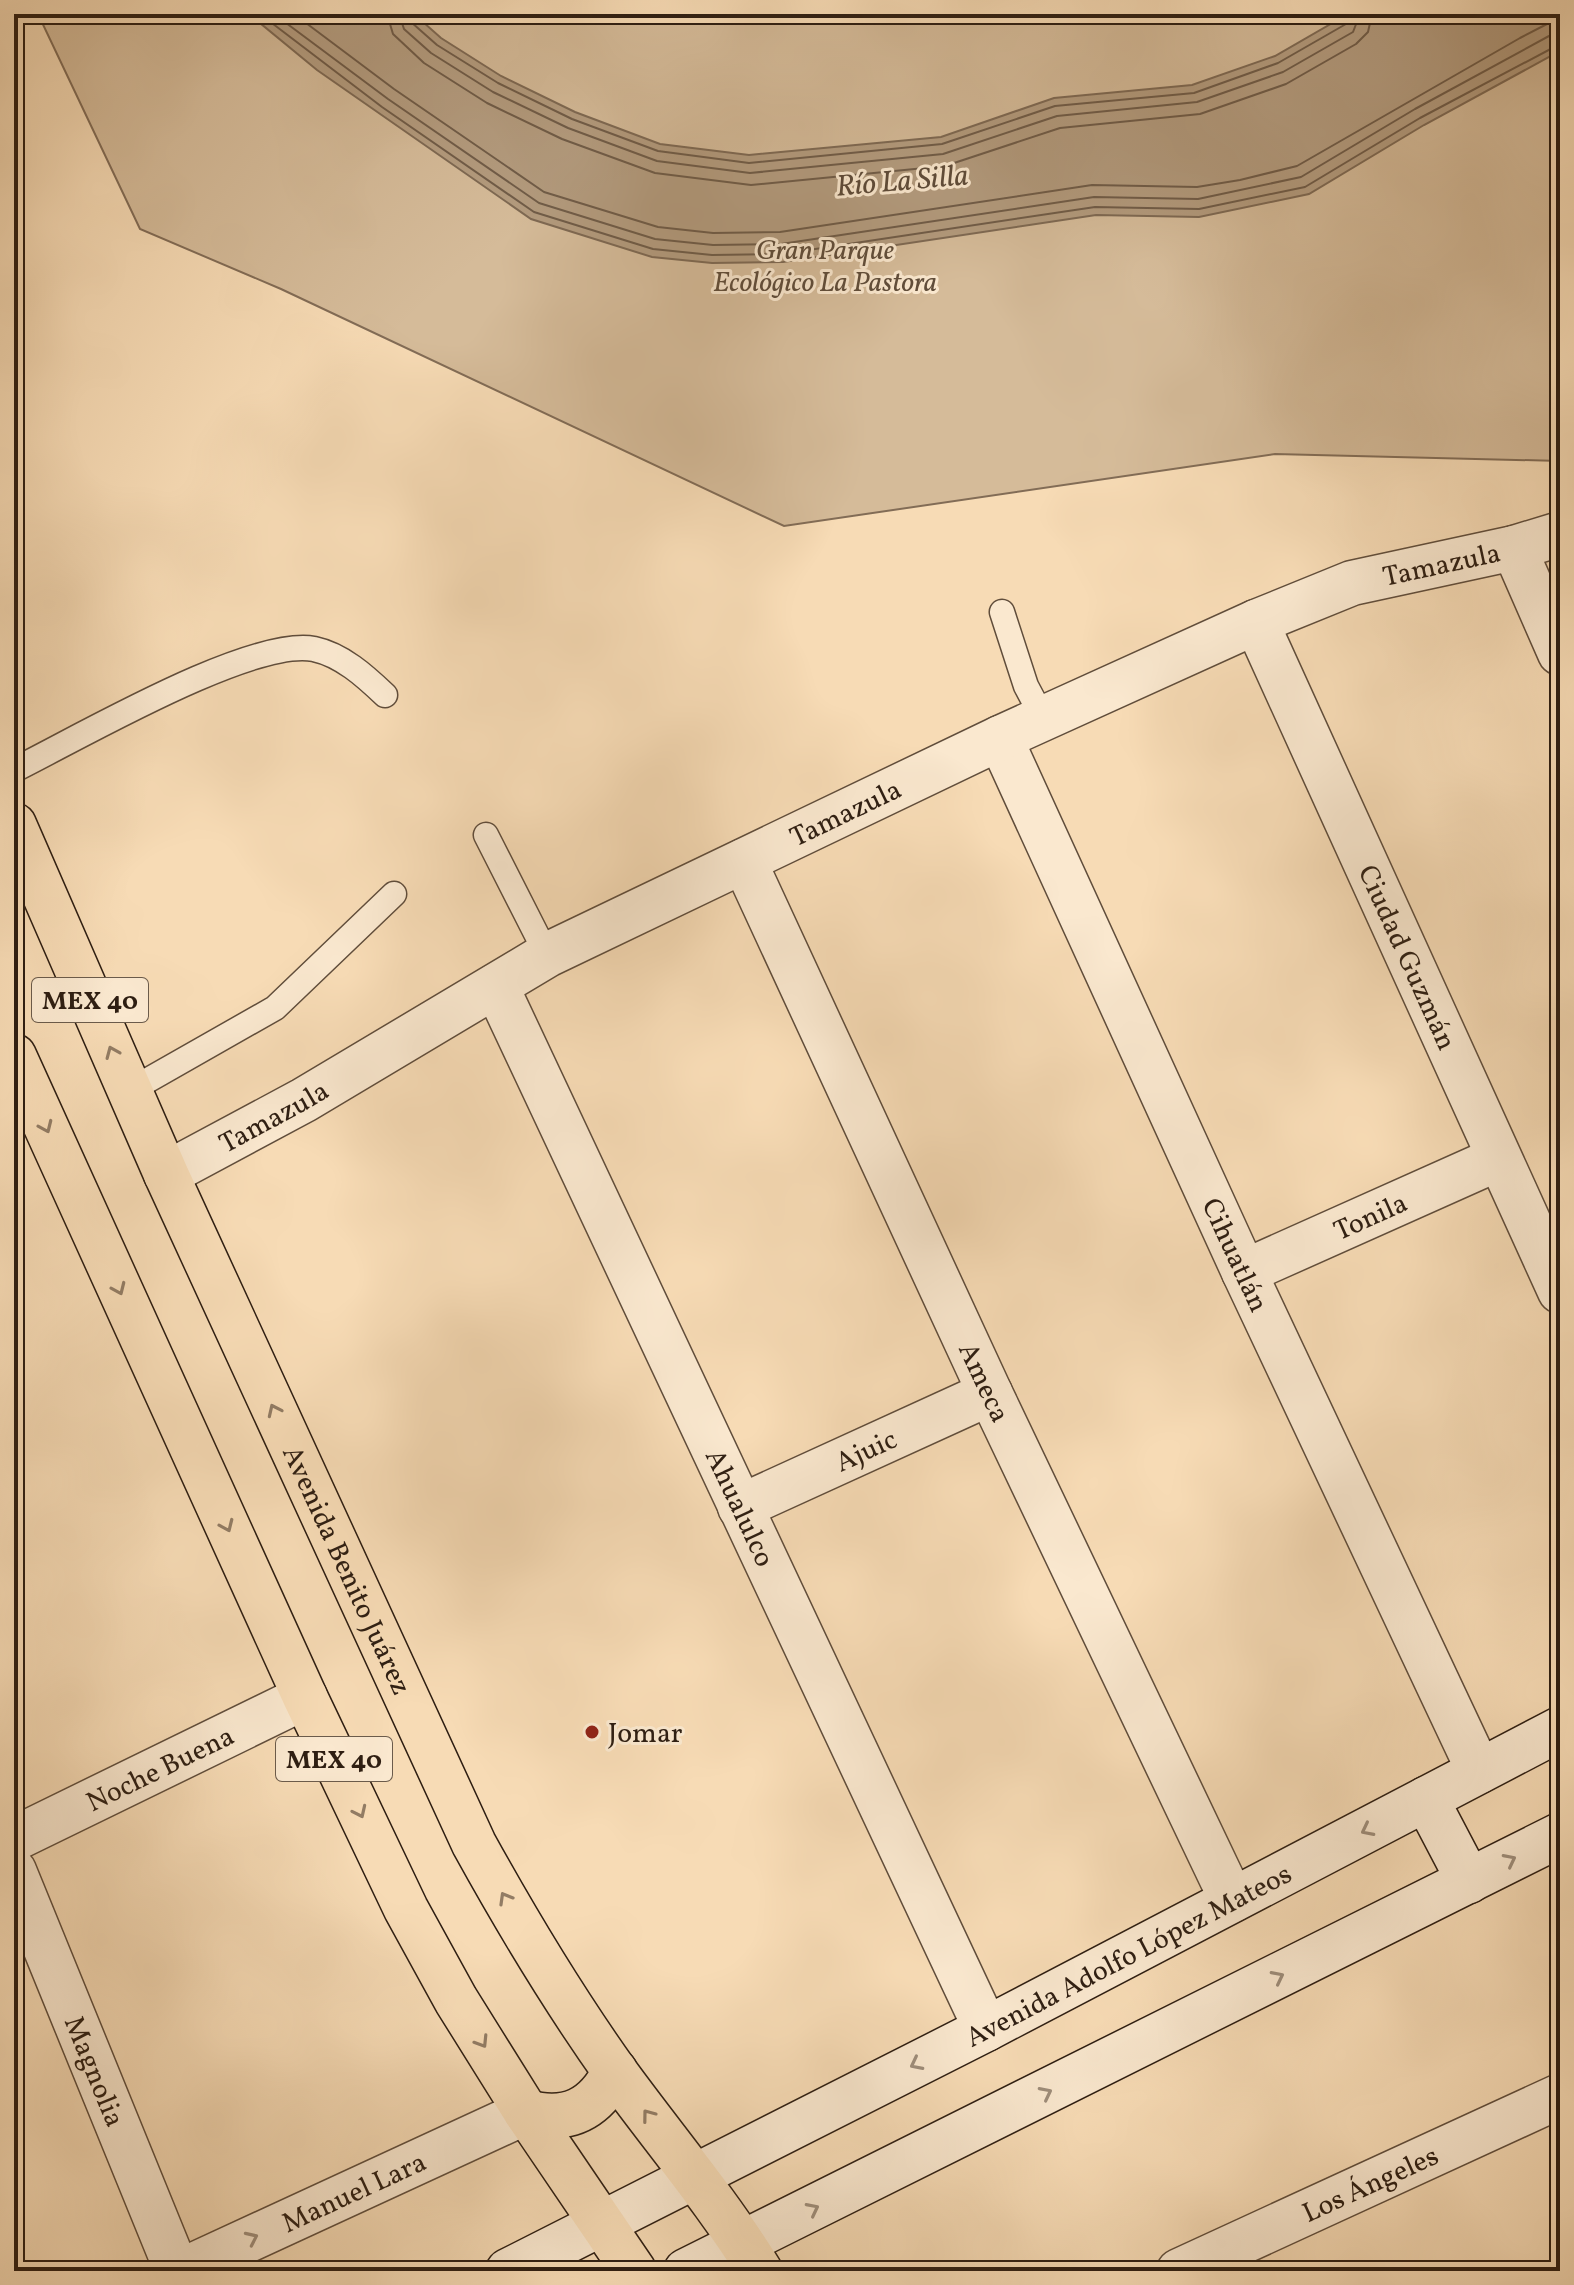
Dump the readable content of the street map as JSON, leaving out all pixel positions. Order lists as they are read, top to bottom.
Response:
{
  "streets": {
    "main road": ["MEX 40", "Avenida Benito Juárez"],
    "street": [
      "Tamazula",
      "Ciudad Guzmán",
      "Tonila",
      "Cihuatlán",
      "Ameca",
      "Ajuic",
      "Ahualulco",
      "Noche Buena",
      "Avenida Adolfo López Mateos",
      "Magnolia",
      "Los Ángeles",
      "Manuel Lara"
    ]
  },
  "crossings": [
    ["Tamazula", "Ciudad Guzmán"],
    ["Tamazula", "Cihuatlán"],
    ["Tamazula", "Ameca"],
    ["Tamazula", "Ahualulco"],
    ["Tamazula", "Avenida Benito Juárez"],
    ["Ciudad Guzmán", "Tonila"],
    ["MEX 40", "Noche Buena"],
    ["MEX 40", "Avenida Adolfo López Mateos"],
    ["MEX 40", "Manuel Lara"],
    ["Tonila", "Cihuatlán"],
    ["Cihuatlán", "Avenida Adolfo López Mateos"],
    ["Ameca", "Ajuic"],
    ["Ameca", "Avenida Adolfo López Mateos"],
    ["Ajuic", "Ahualulco"],
    ["Ahualulco", "Avenida Adolfo López Mateos"],
    ["Avenida Benito Juárez", "Avenida Adolfo López Mateos"],
    ["Magnolia", "Manuel Lara"]
  ],
  "one_way": ["Manuel Lara"],
  "water": ["Río La Silla"],
  "parks": ["Gran Parque Ecológico La Pastora"],
  "places": ["Jomar"]
}
